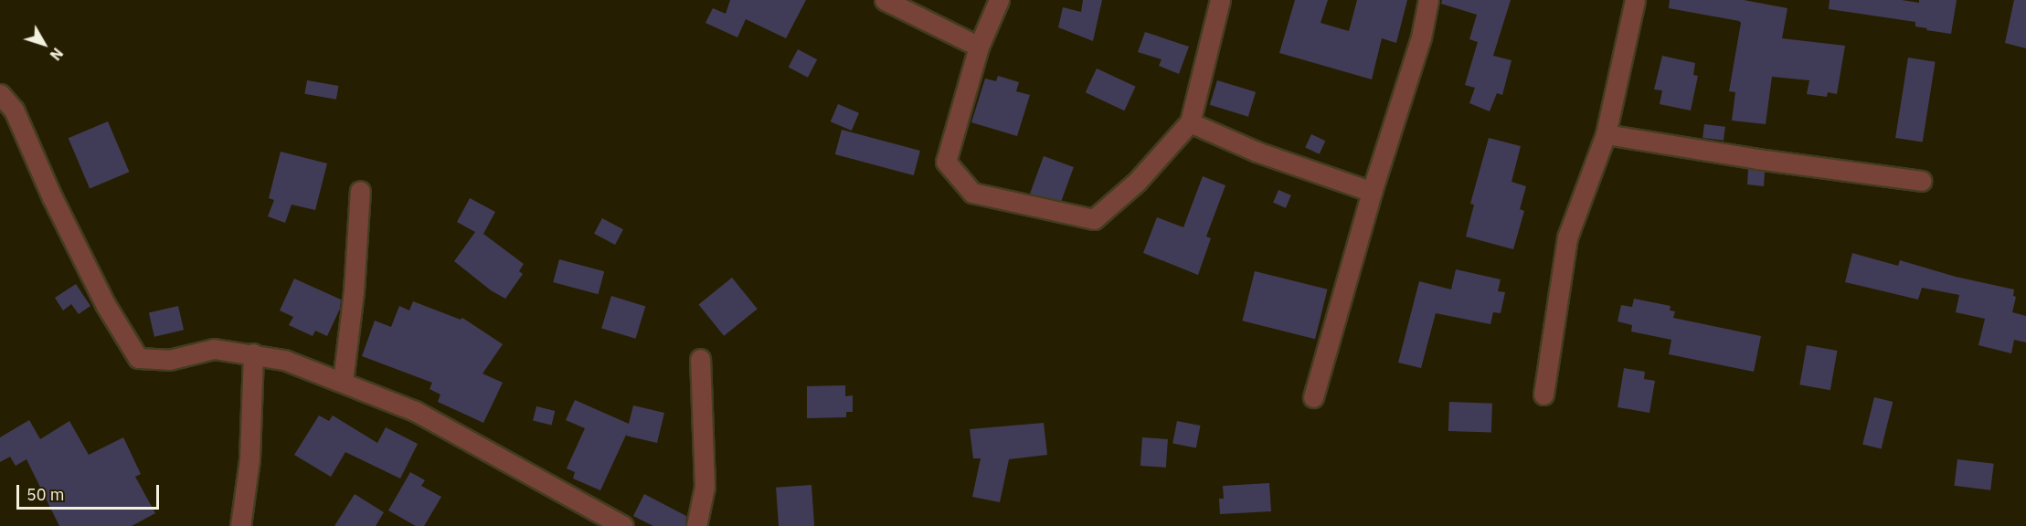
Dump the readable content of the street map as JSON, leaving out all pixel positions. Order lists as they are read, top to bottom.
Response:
{
  "scale_bar": "50 m",
  "north": "bottom right"
}
